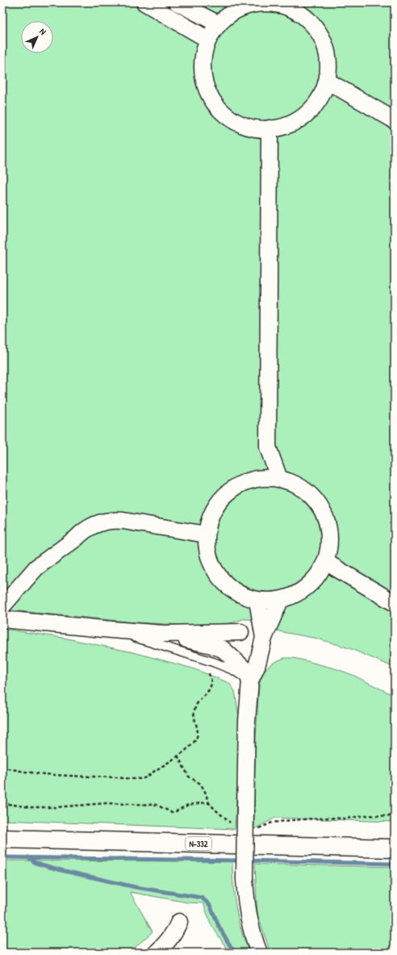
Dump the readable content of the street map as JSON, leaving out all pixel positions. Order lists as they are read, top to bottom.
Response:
{
  "streets": {
    "highway": ["N-332"]
  },
  "north": "top right"
}
